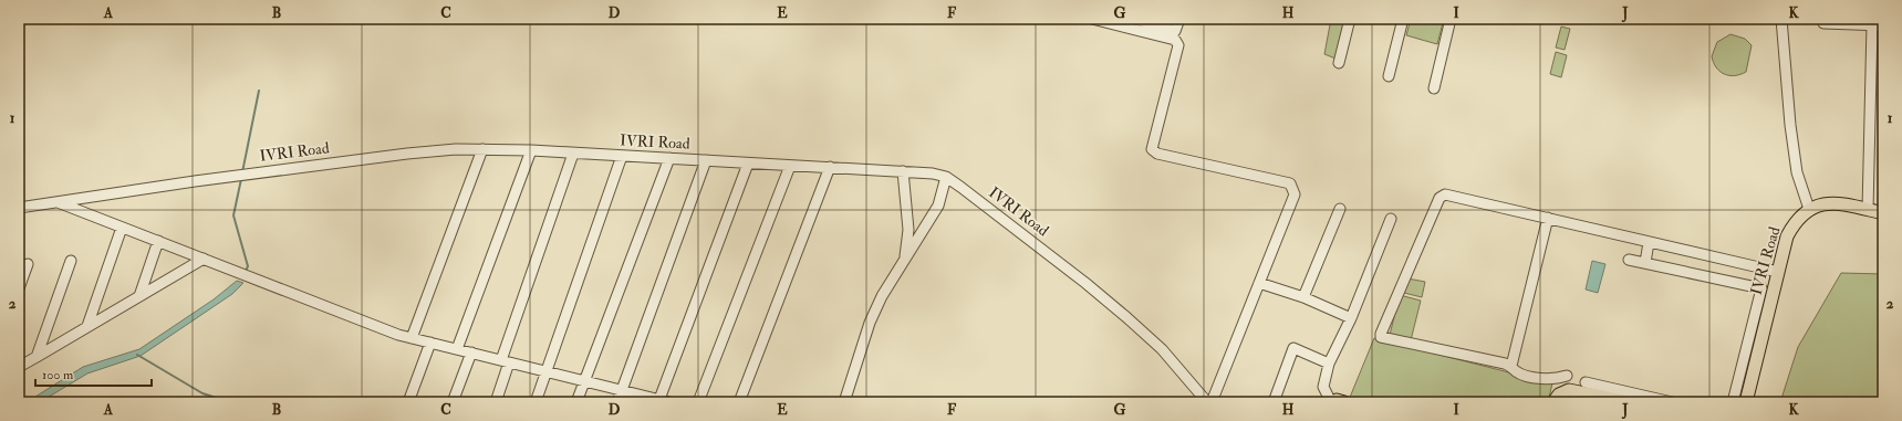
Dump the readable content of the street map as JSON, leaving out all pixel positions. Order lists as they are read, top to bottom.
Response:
{
  "streets": {
    "main road": ["IVRI Road"]
  },
  "scale_bar": "100 m",
  "grid": {
    "columns": [
      "A",
      "B",
      "C",
      "D",
      "E",
      "F",
      "G",
      "H",
      "I",
      "J",
      "K"
    ],
    "rows": ["1", "2"]
  }
}
